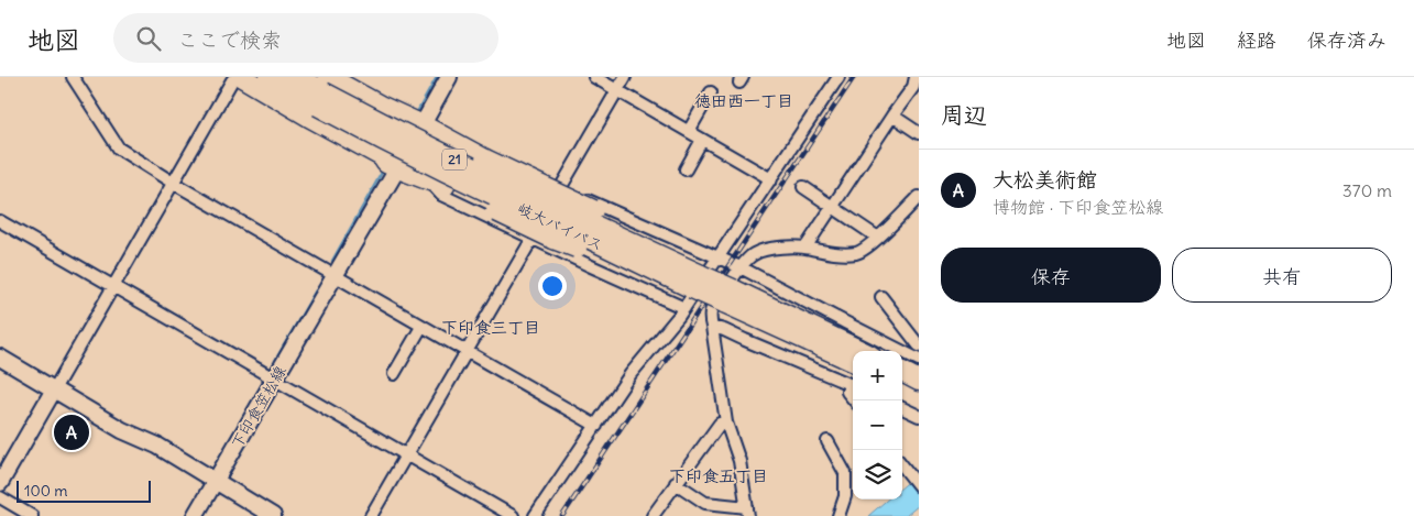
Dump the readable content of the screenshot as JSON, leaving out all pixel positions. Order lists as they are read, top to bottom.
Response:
{
  "streets": {
    "highway": ["21", "岐大バイパス"],
    "main road": ["下印食笠松線"]
  },
  "crossings": [
    ["21", "岐大バイパス"],
    ["21", "下印食笠松線"]
  ],
  "districts": ["徳田西一丁目", "下印食三丁目", "下印食五丁目"],
  "scale_bar": "100 m",
  "page": {
    "header": "地図",
    "search": "ここで検索",
    "nav": ["地図", "経路", "保存済み"],
    "heading": "周辺",
    "list": [
      {
        "mark": "A",
        "name": "大松美術館",
        "note": "博物館 · 下印食笠松線",
        "value": "370 m"
      }
    ],
    "buttons": ["保存", "共有"],
    "map_buttons": ["+", "−"],
    "pins": "A",
    "scale": "100 m"
  }
}
